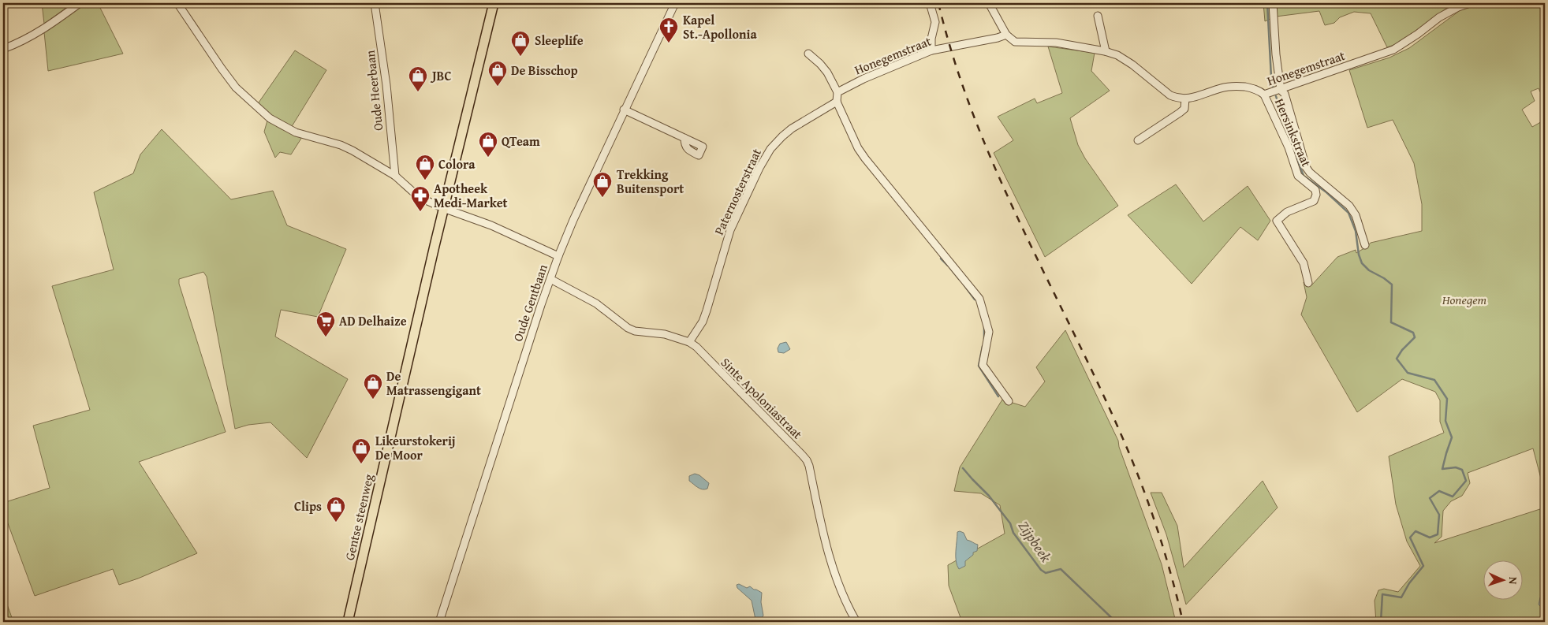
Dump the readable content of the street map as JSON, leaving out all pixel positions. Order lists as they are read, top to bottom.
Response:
{
  "streets": {
    "main road": ["Gentse steenweg"],
    "street": [
      "Honegemstraat",
      "Oude Heerbaan",
      "Hersinkstraat",
      "Paternosterstraat",
      "Oude Gentbaan",
      "Sinte Apoloniastraat"
    ]
  },
  "crossings": [
    ["Honegemstraat", "Hersinkstraat"],
    ["Paternosterstraat", "Sinte Apoloniastraat"],
    ["Oude Gentbaan", "Sinte Apoloniastraat"]
  ],
  "water": ["Zijpbeek"],
  "parks": ["Honegem"],
  "places": {
    "church": ["Kapel St.-Apollonia"],
    "shop": [
      "Sleeplife",
      "De Bisschop",
      "JBC",
      "QTeam",
      "Colora",
      "Trekking Buitensport",
      "De Matrassengigant",
      "Likeurstokerij De Moor",
      "Clips"
    ],
    "pharmacy": ["Apotheek Medi-Market"],
    "supermarket": ["AD Delhaize"]
  },
  "north": "right"
}
